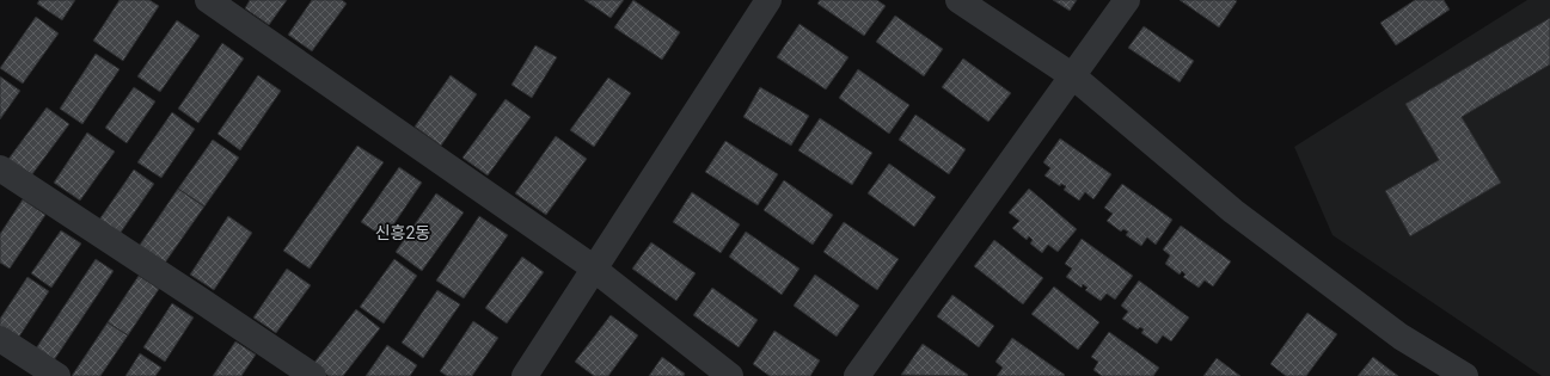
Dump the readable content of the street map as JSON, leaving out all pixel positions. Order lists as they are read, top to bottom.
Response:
{
  "districts": ["신흥2동"]
}
